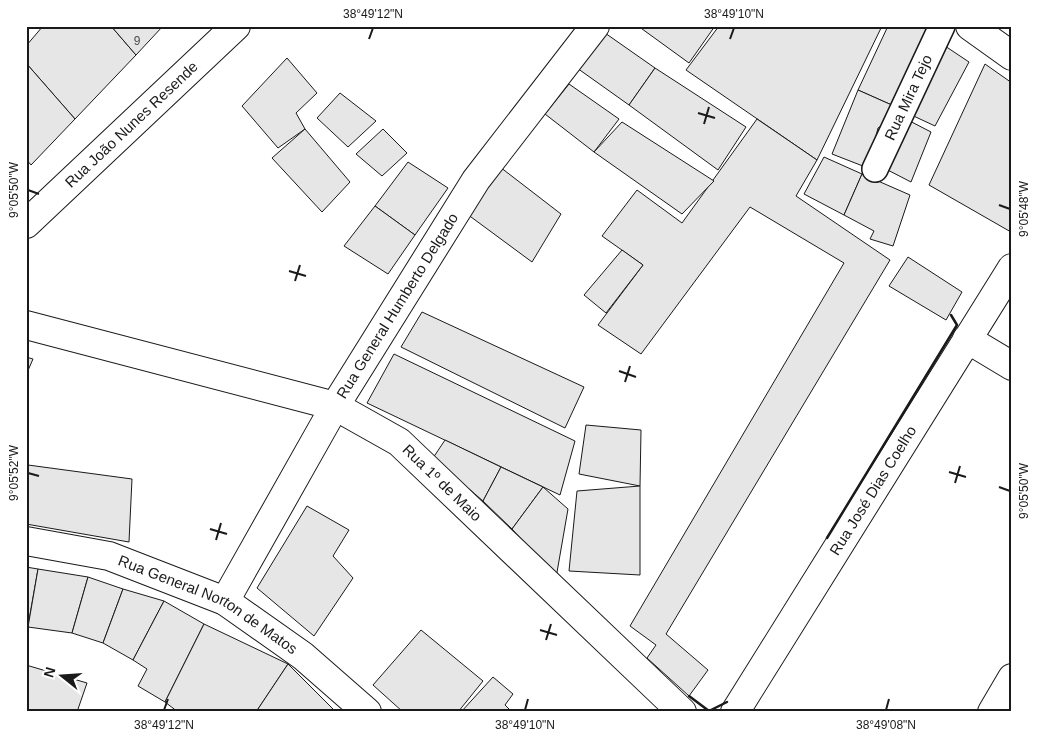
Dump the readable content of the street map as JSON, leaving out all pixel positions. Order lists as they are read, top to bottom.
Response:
{
  "streets": {
    "street": [
      "Rua Mira Tejo",
      "Rua João Nunes Resende",
      "Rua General Humberto Delgado",
      "Rua 1º de Maio",
      "Rua José Dias Coelho",
      "Rua General Norton de Matos"
    ]
  },
  "crossings": [
    ["Rua General Humberto Delgado", "Rua 1º de Maio"],
    ["Rua General Humberto Delgado", "Rua General Norton de Matos"]
  ],
  "house_numbers": ["9"],
  "north": "left",
  "coordinates": [
    "38°49'12\"N",
    "38°49'10\"N",
    "9°05'50\"W",
    "9°05'48\"W",
    "9°05'52\"W",
    "38°49'08\"N"
  ]
}
